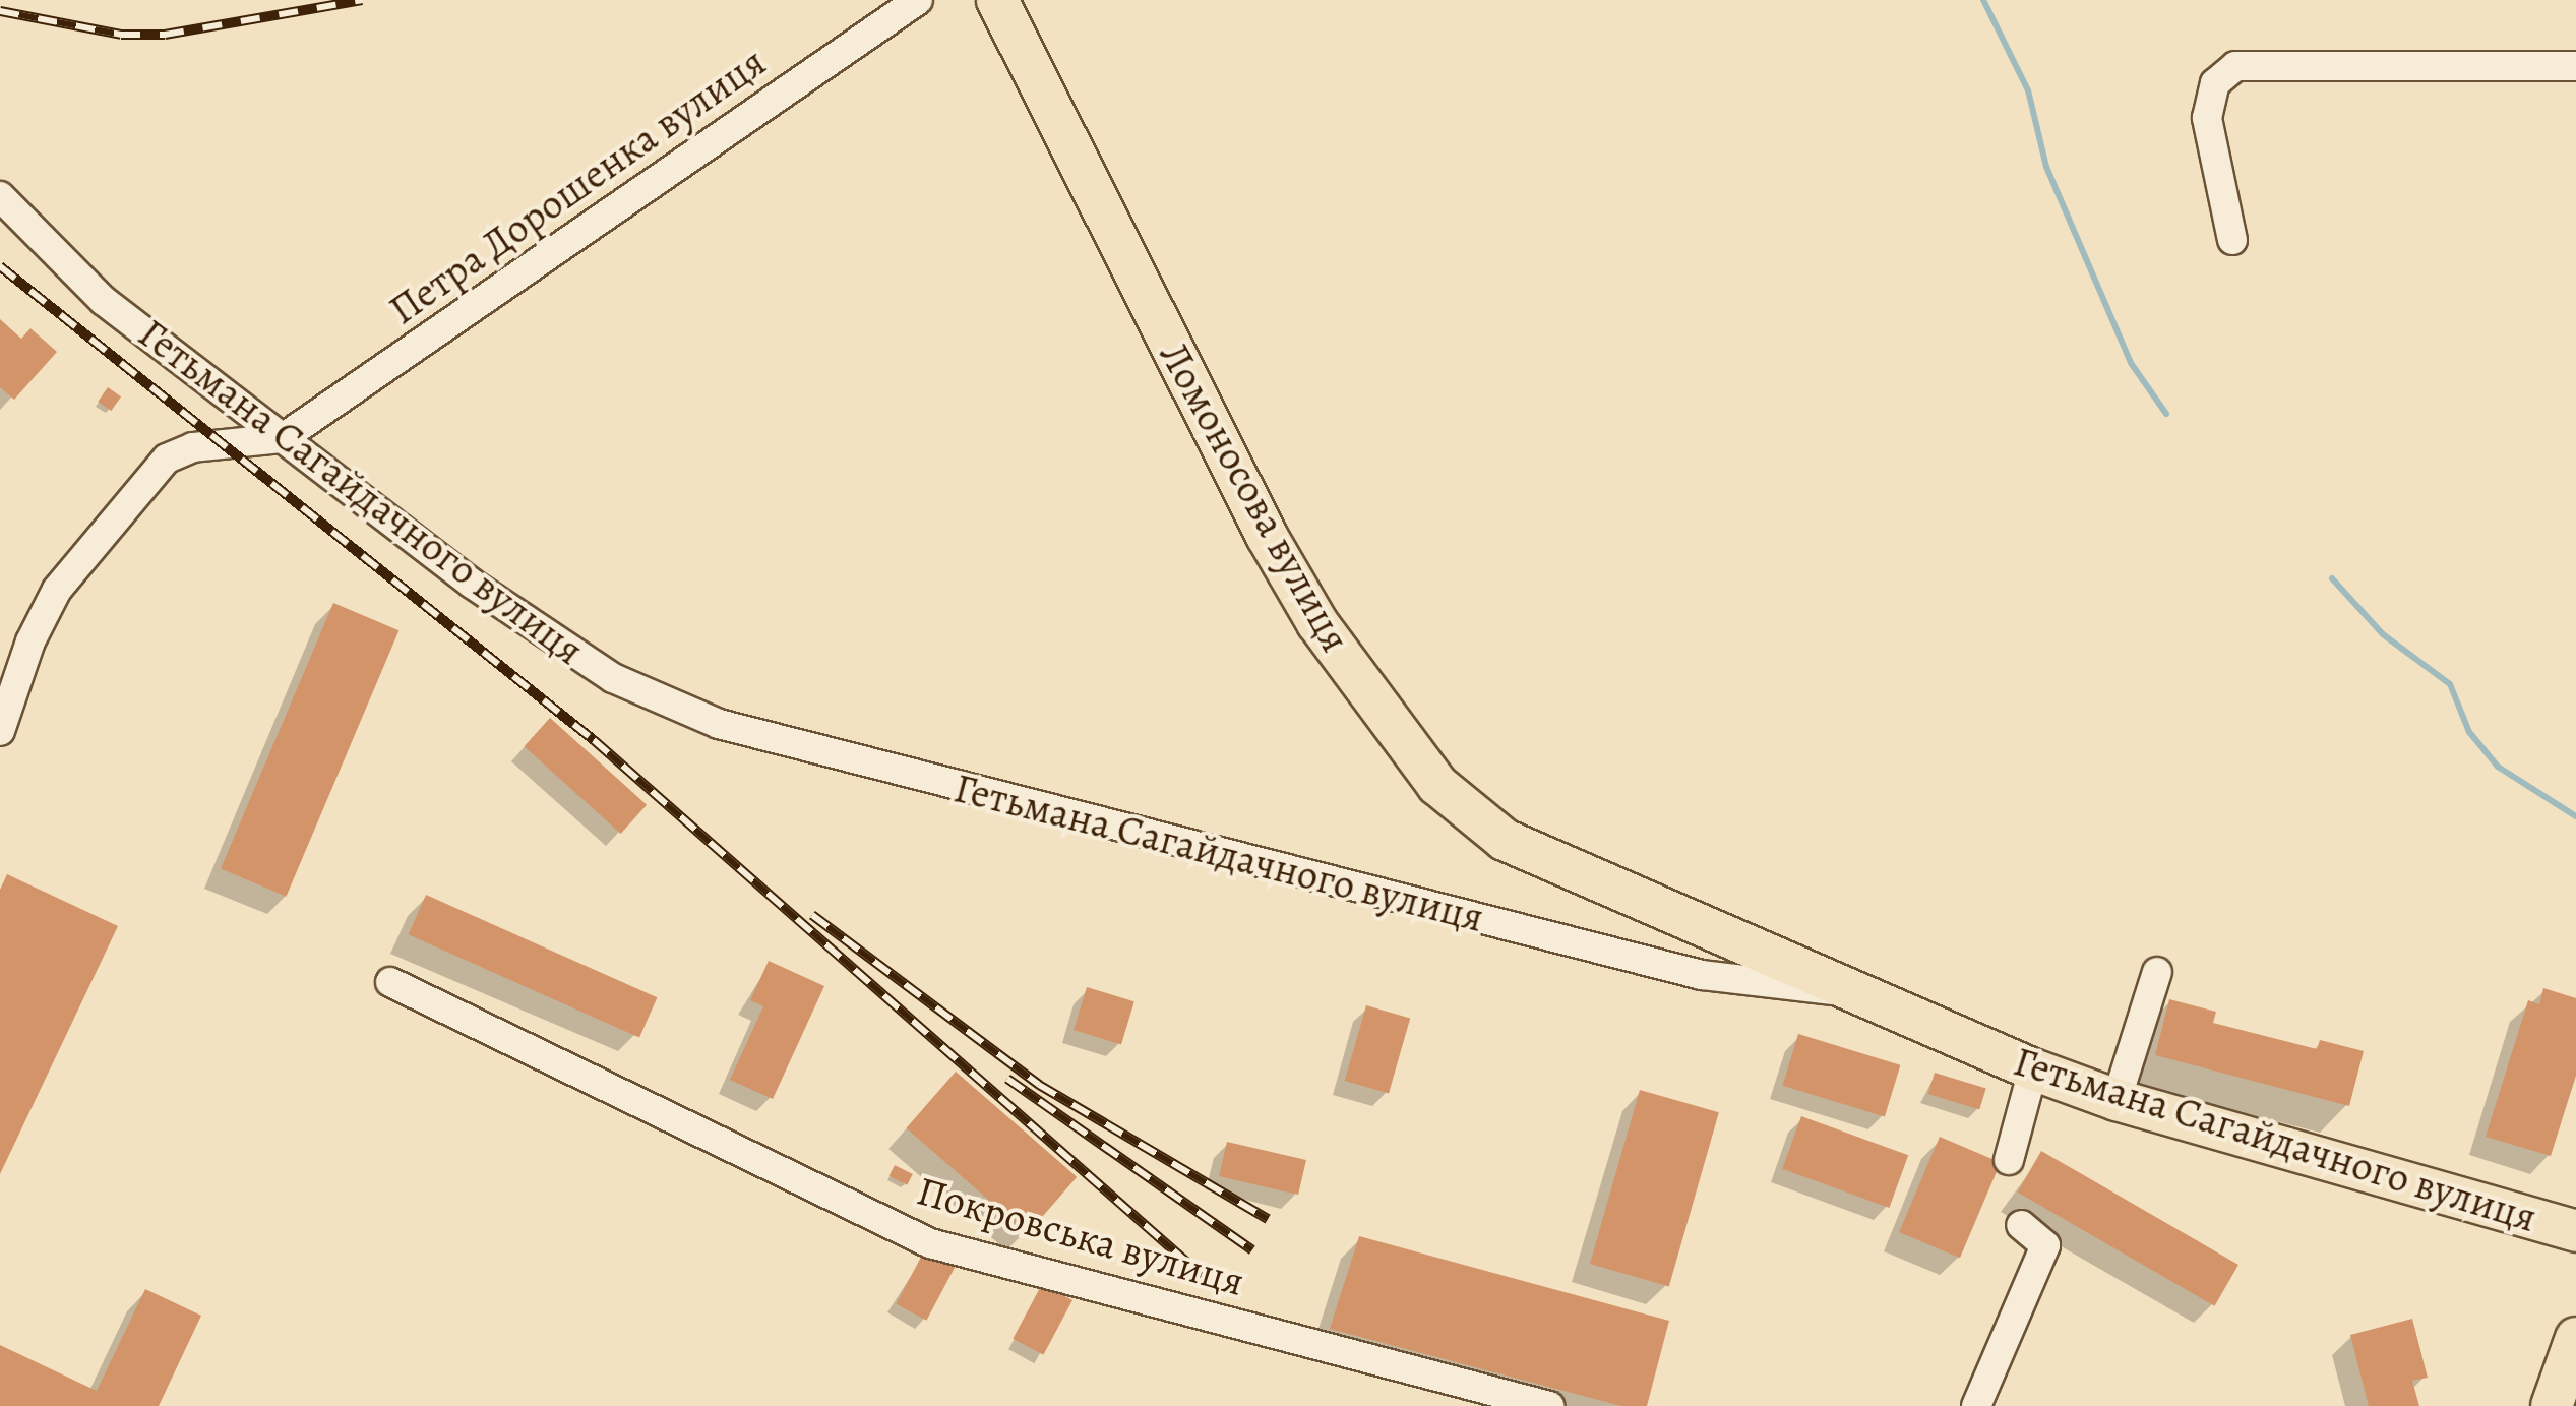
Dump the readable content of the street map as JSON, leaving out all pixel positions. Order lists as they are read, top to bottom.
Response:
{
  "streets": {
    "highway": ["Гетьмана Сагайдачного вулиця", "Ломоносова вулиця"],
    "street": ["Петра Дорошенка вулиця", "Покровська вулиця"]
  },
  "crossings": [
    ["Петра Дорошенка вулиця", "Гетьмана Сагайдачного вулиця"],
    ["Гетьмана Сагайдачного вулиця", "Ломоносова вулиця"]
  ]
}
